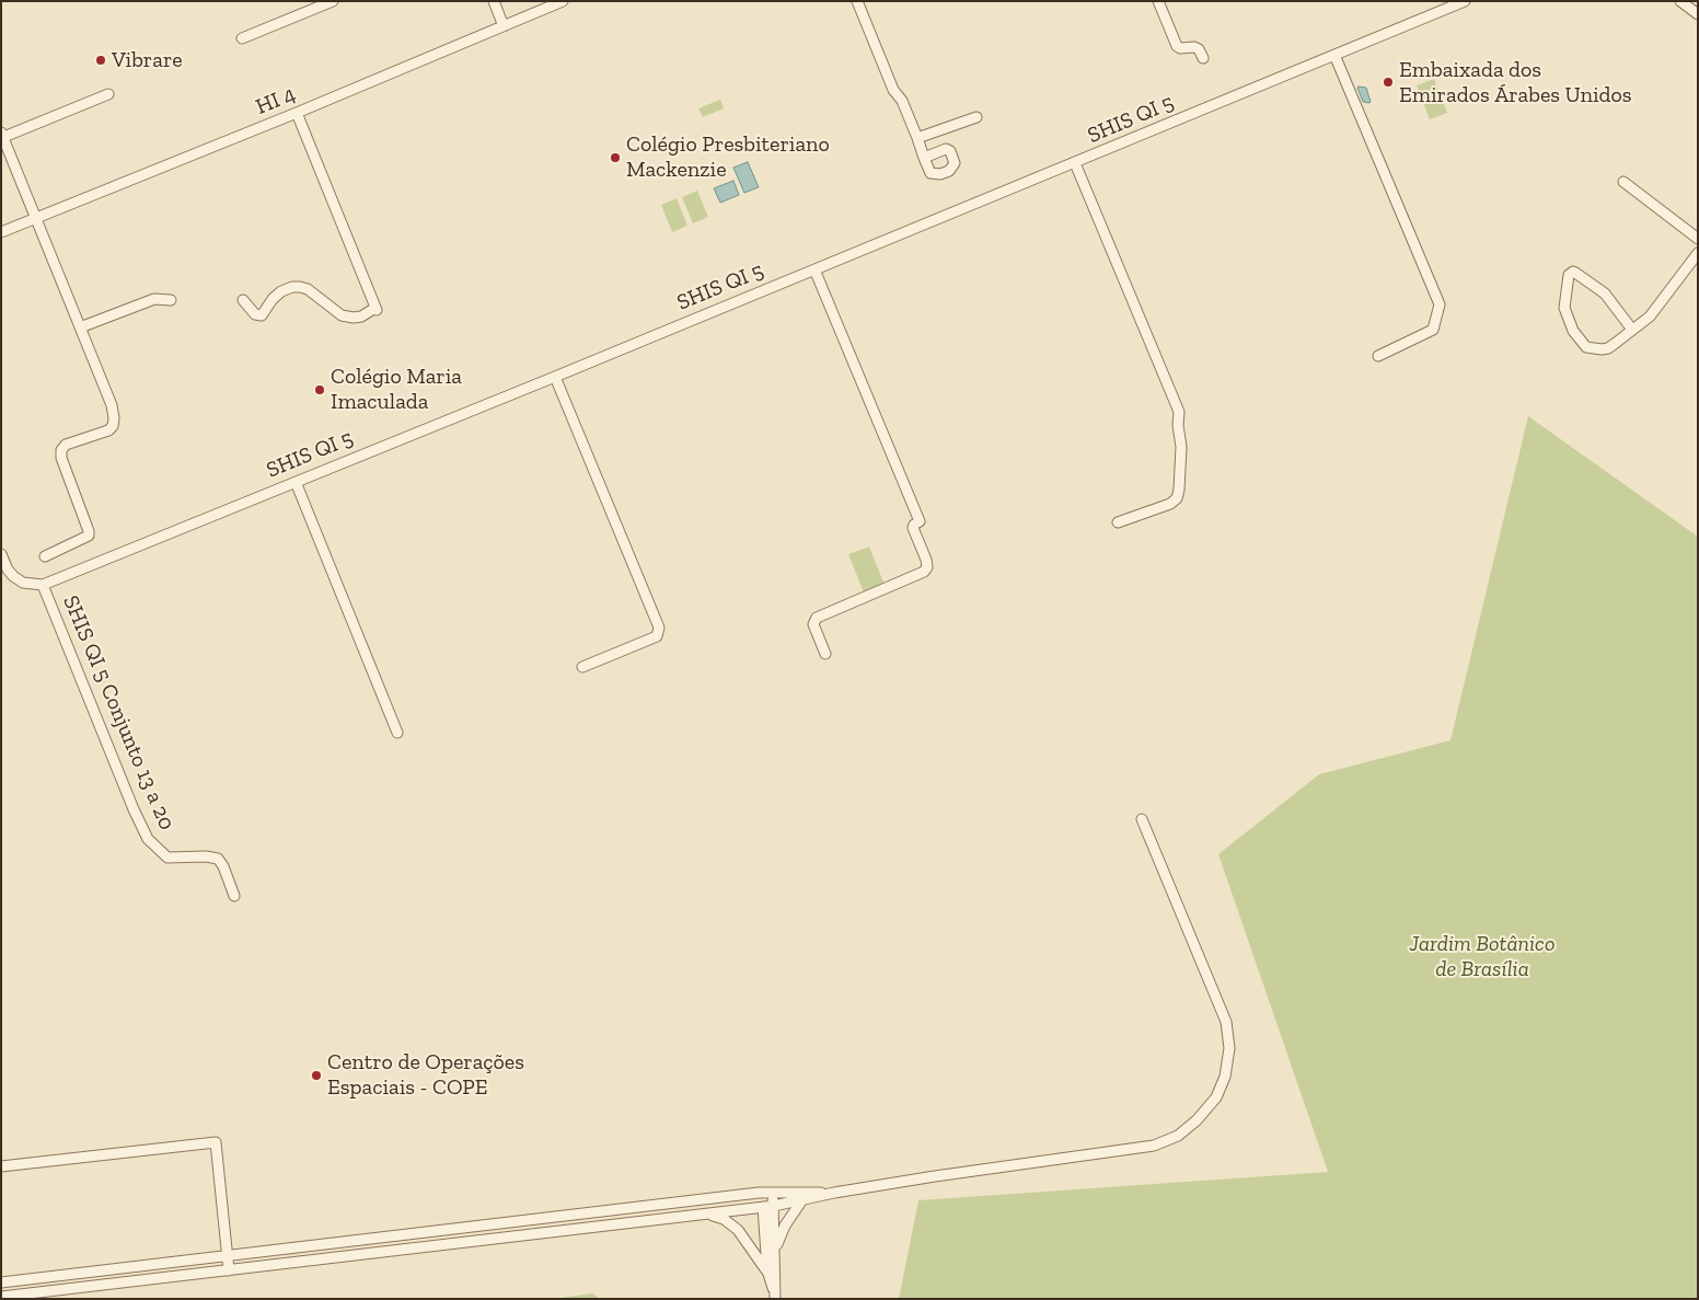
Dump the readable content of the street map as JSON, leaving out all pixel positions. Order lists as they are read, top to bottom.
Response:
{
  "streets": {
    "street": ["HI 4", "SHIS QI 5", "SHIS QI 5 Conjunto 13 a 20"]
  },
  "crossings": [
    ["SHIS QI 5", "SHIS QI 5 Conjunto 13 a 20"]
  ],
  "parks": ["Jardim Botânico de Brasília"],
  "places": [
    "Vibrare",
    "Embaixada dos Emirados Árabes Unidos",
    "Colégio Presbiteriano Mackenzie",
    "Colégio Maria Imaculada",
    "Centro de Operações Espaciais - COPE"
  ]
}
